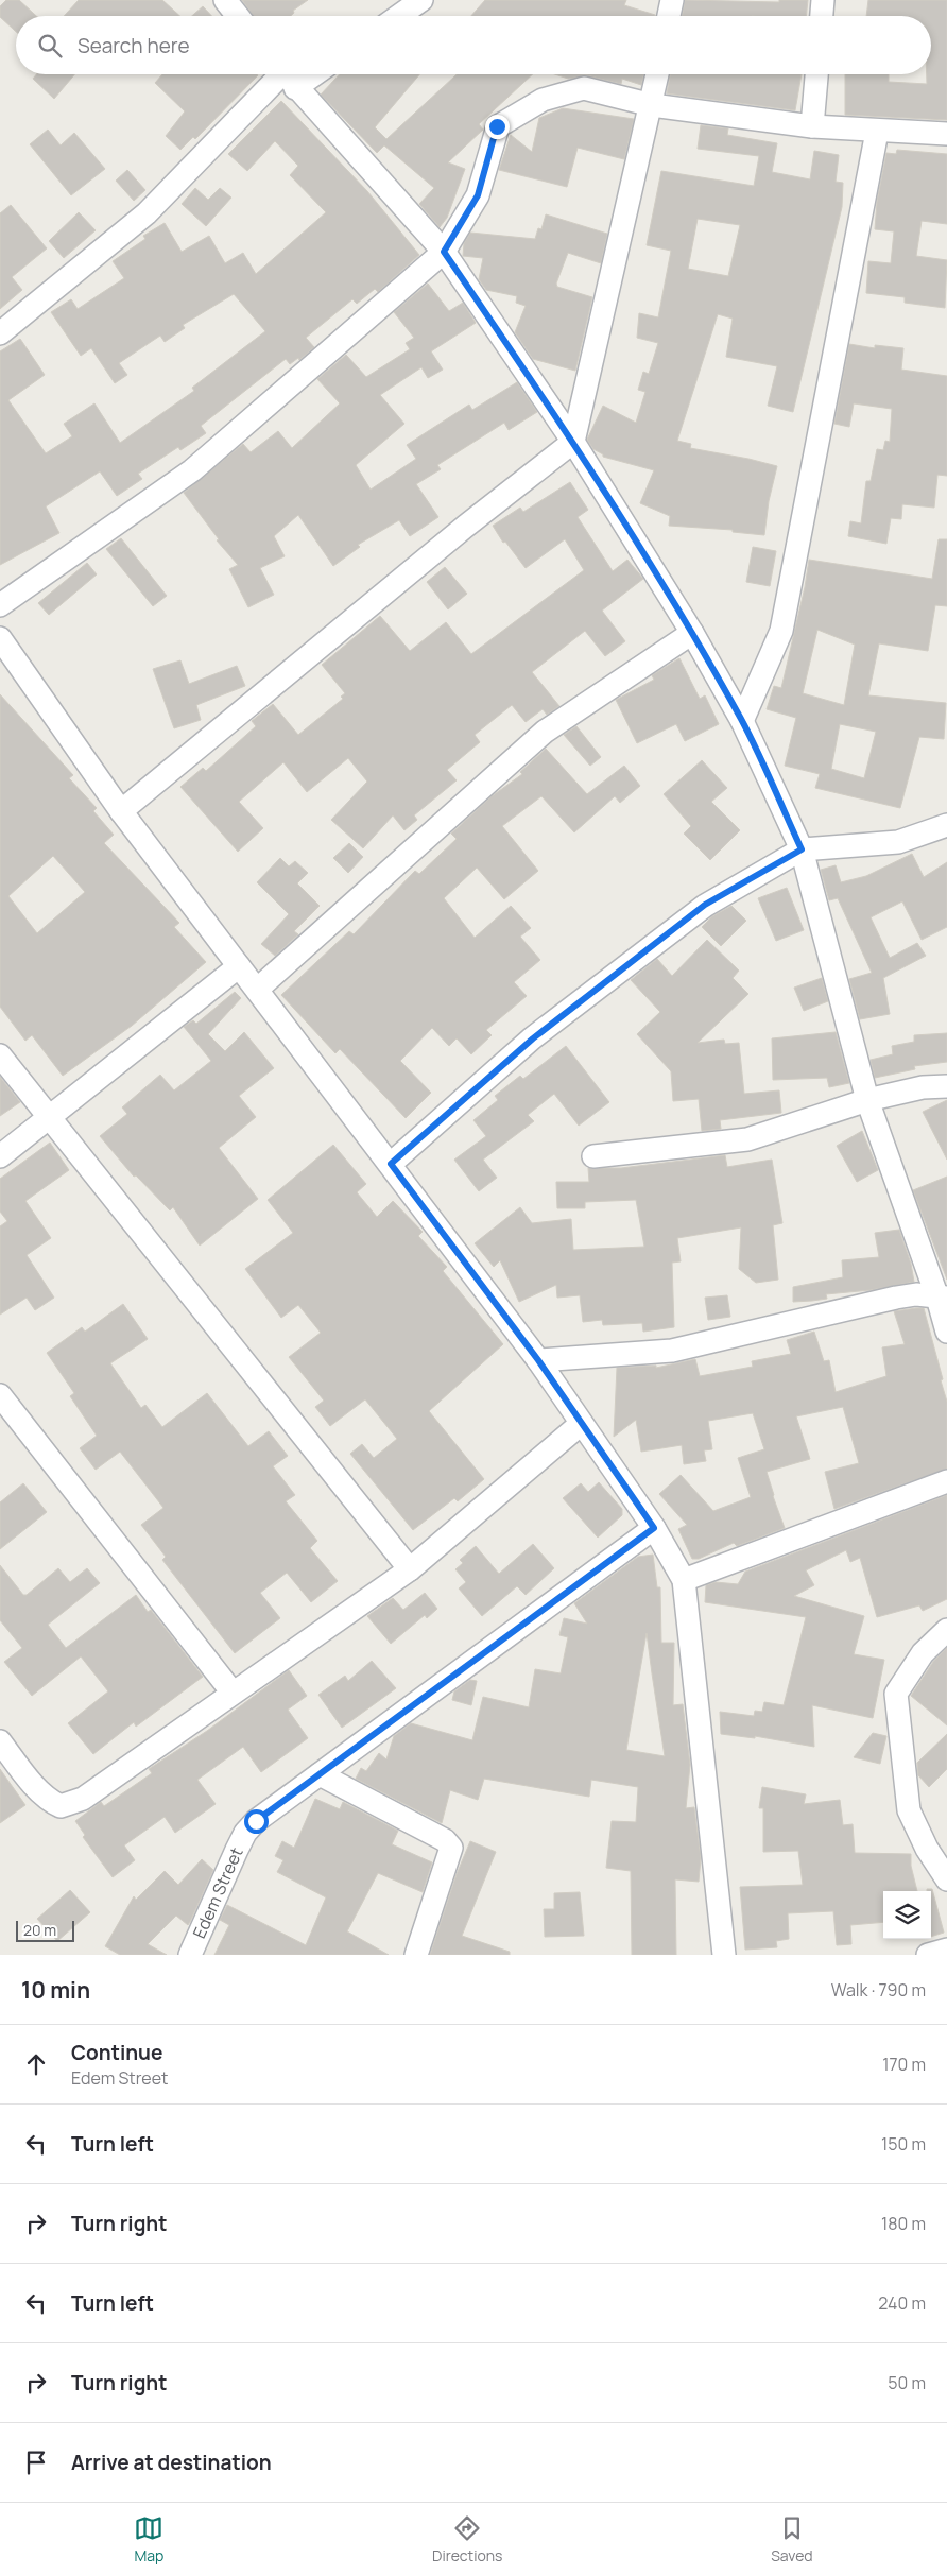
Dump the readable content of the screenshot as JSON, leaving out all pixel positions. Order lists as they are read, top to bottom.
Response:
{
  "streets": {
    "street": ["Edem Street"]
  },
  "scale_bar": "20 m",
  "page": {
    "search": "Search here",
    "scale": "20 m",
    "heading": ["10 min", "Walk · 790 m"],
    "list": [
      ["Continue", "Edem Street", "170 m"],
      ["Turn left", "150 m"],
      ["Turn right", "180 m"],
      ["Turn left", "240 m"],
      ["Turn right", "50 m"],
      "Arrive at destination"
    ],
    "nav": ["Map", "Directions", "Saved"]
  }
}
